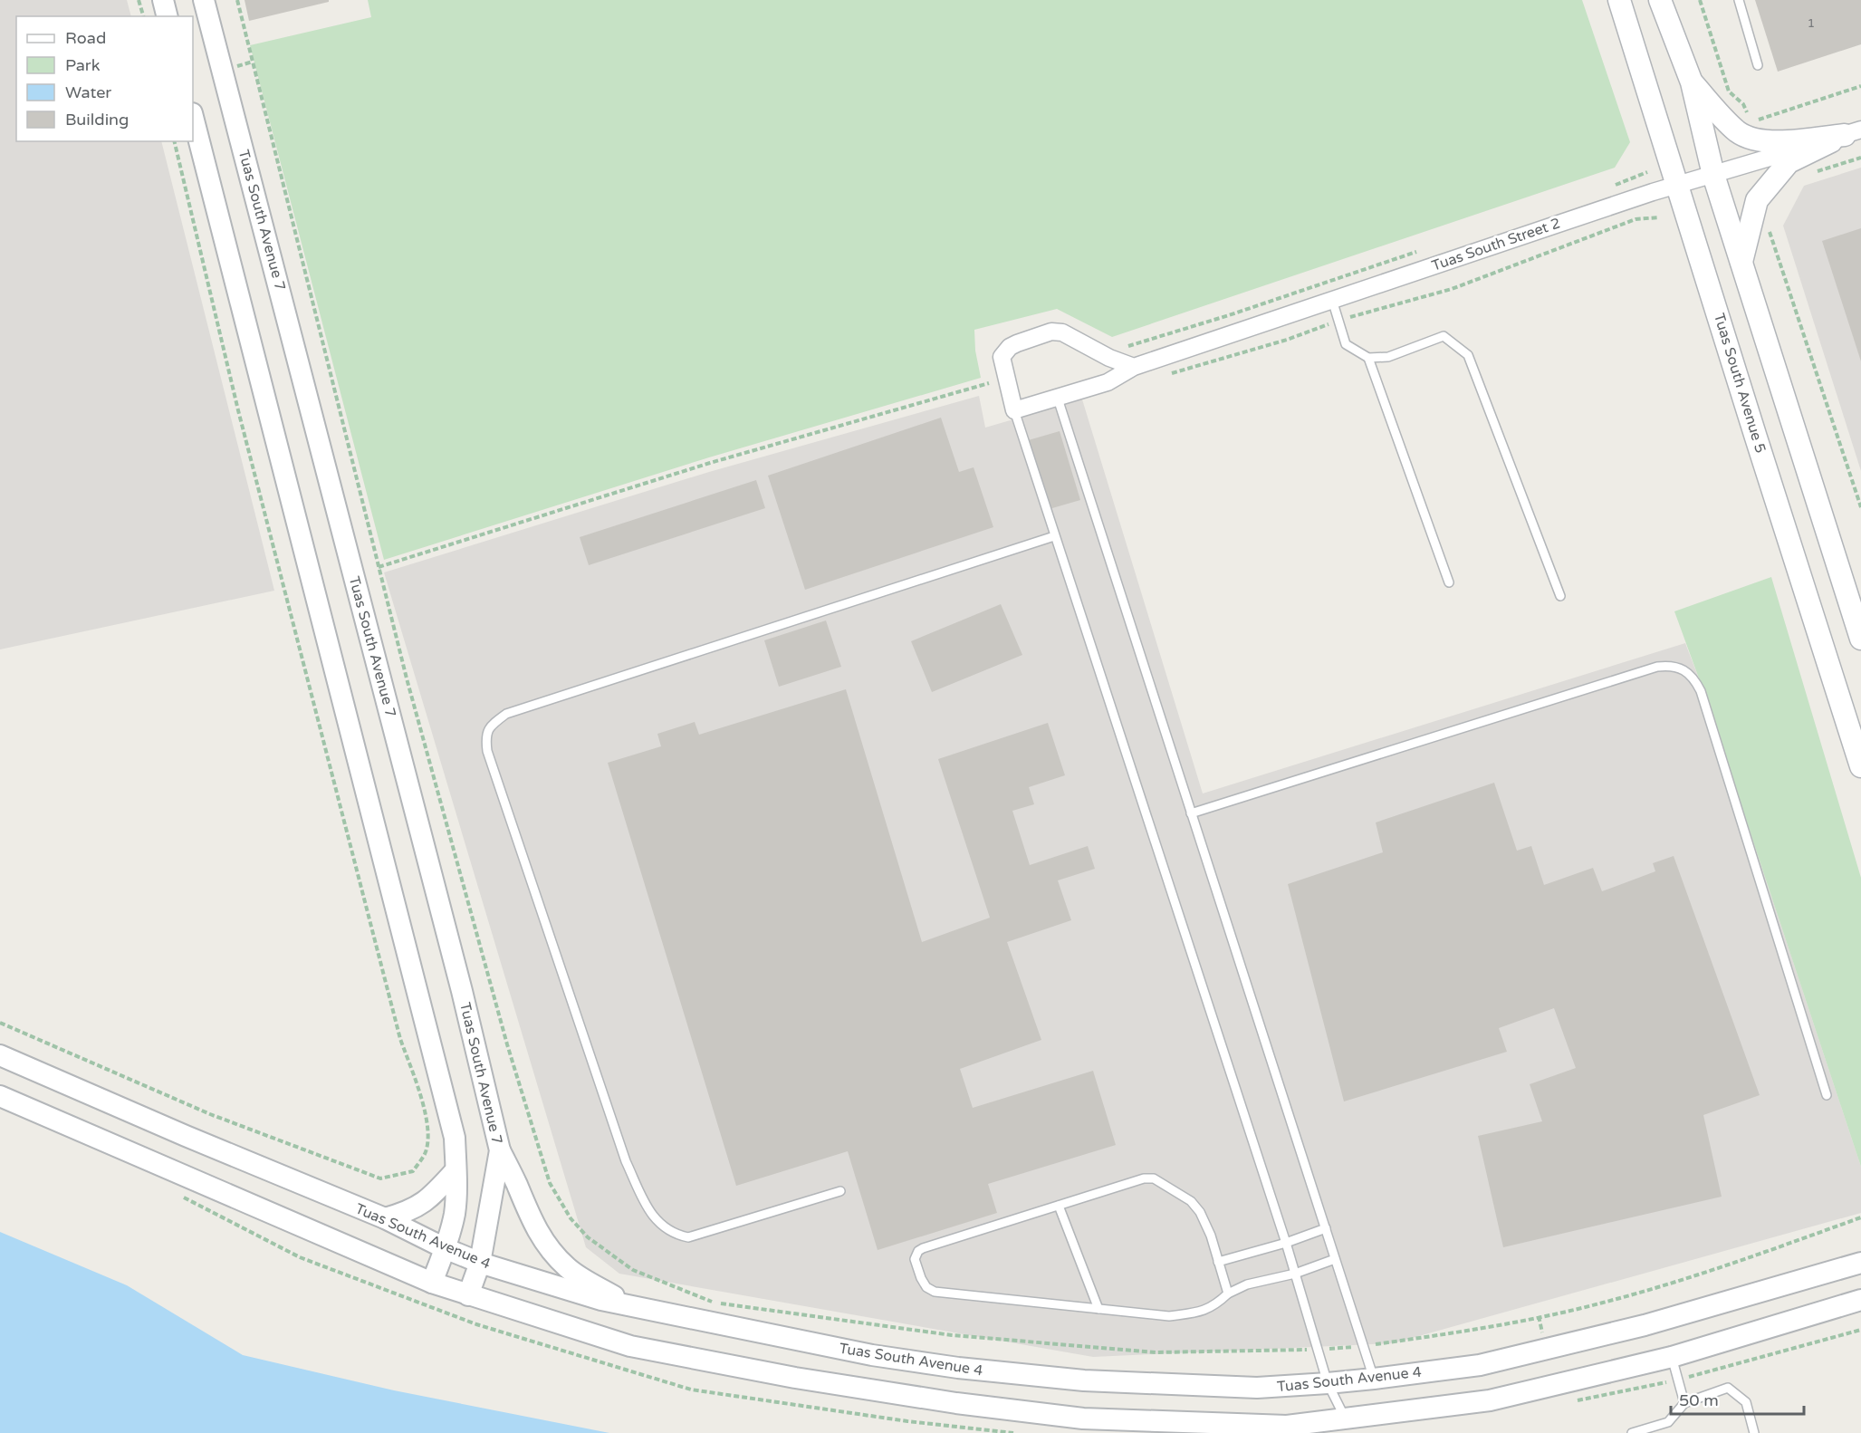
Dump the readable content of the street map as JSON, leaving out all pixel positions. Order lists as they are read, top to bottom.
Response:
{
  "streets": {
    "main road": ["Tuas South Avenue 5"],
    "street": ["Tuas South Avenue 7", "Tuas South Street 2", "Tuas South Avenue 4"]
  },
  "crossings": [
    ["Tuas South Avenue 7", "Tuas South Avenue 4"],
    ["Tuas South Street 2", "Tuas South Avenue 5"]
  ],
  "house_numbers": ["1"],
  "legend": [
    "Road",
    "Park",
    "Water",
    "Building"
  ],
  "scale_bar": "50 m"
}
